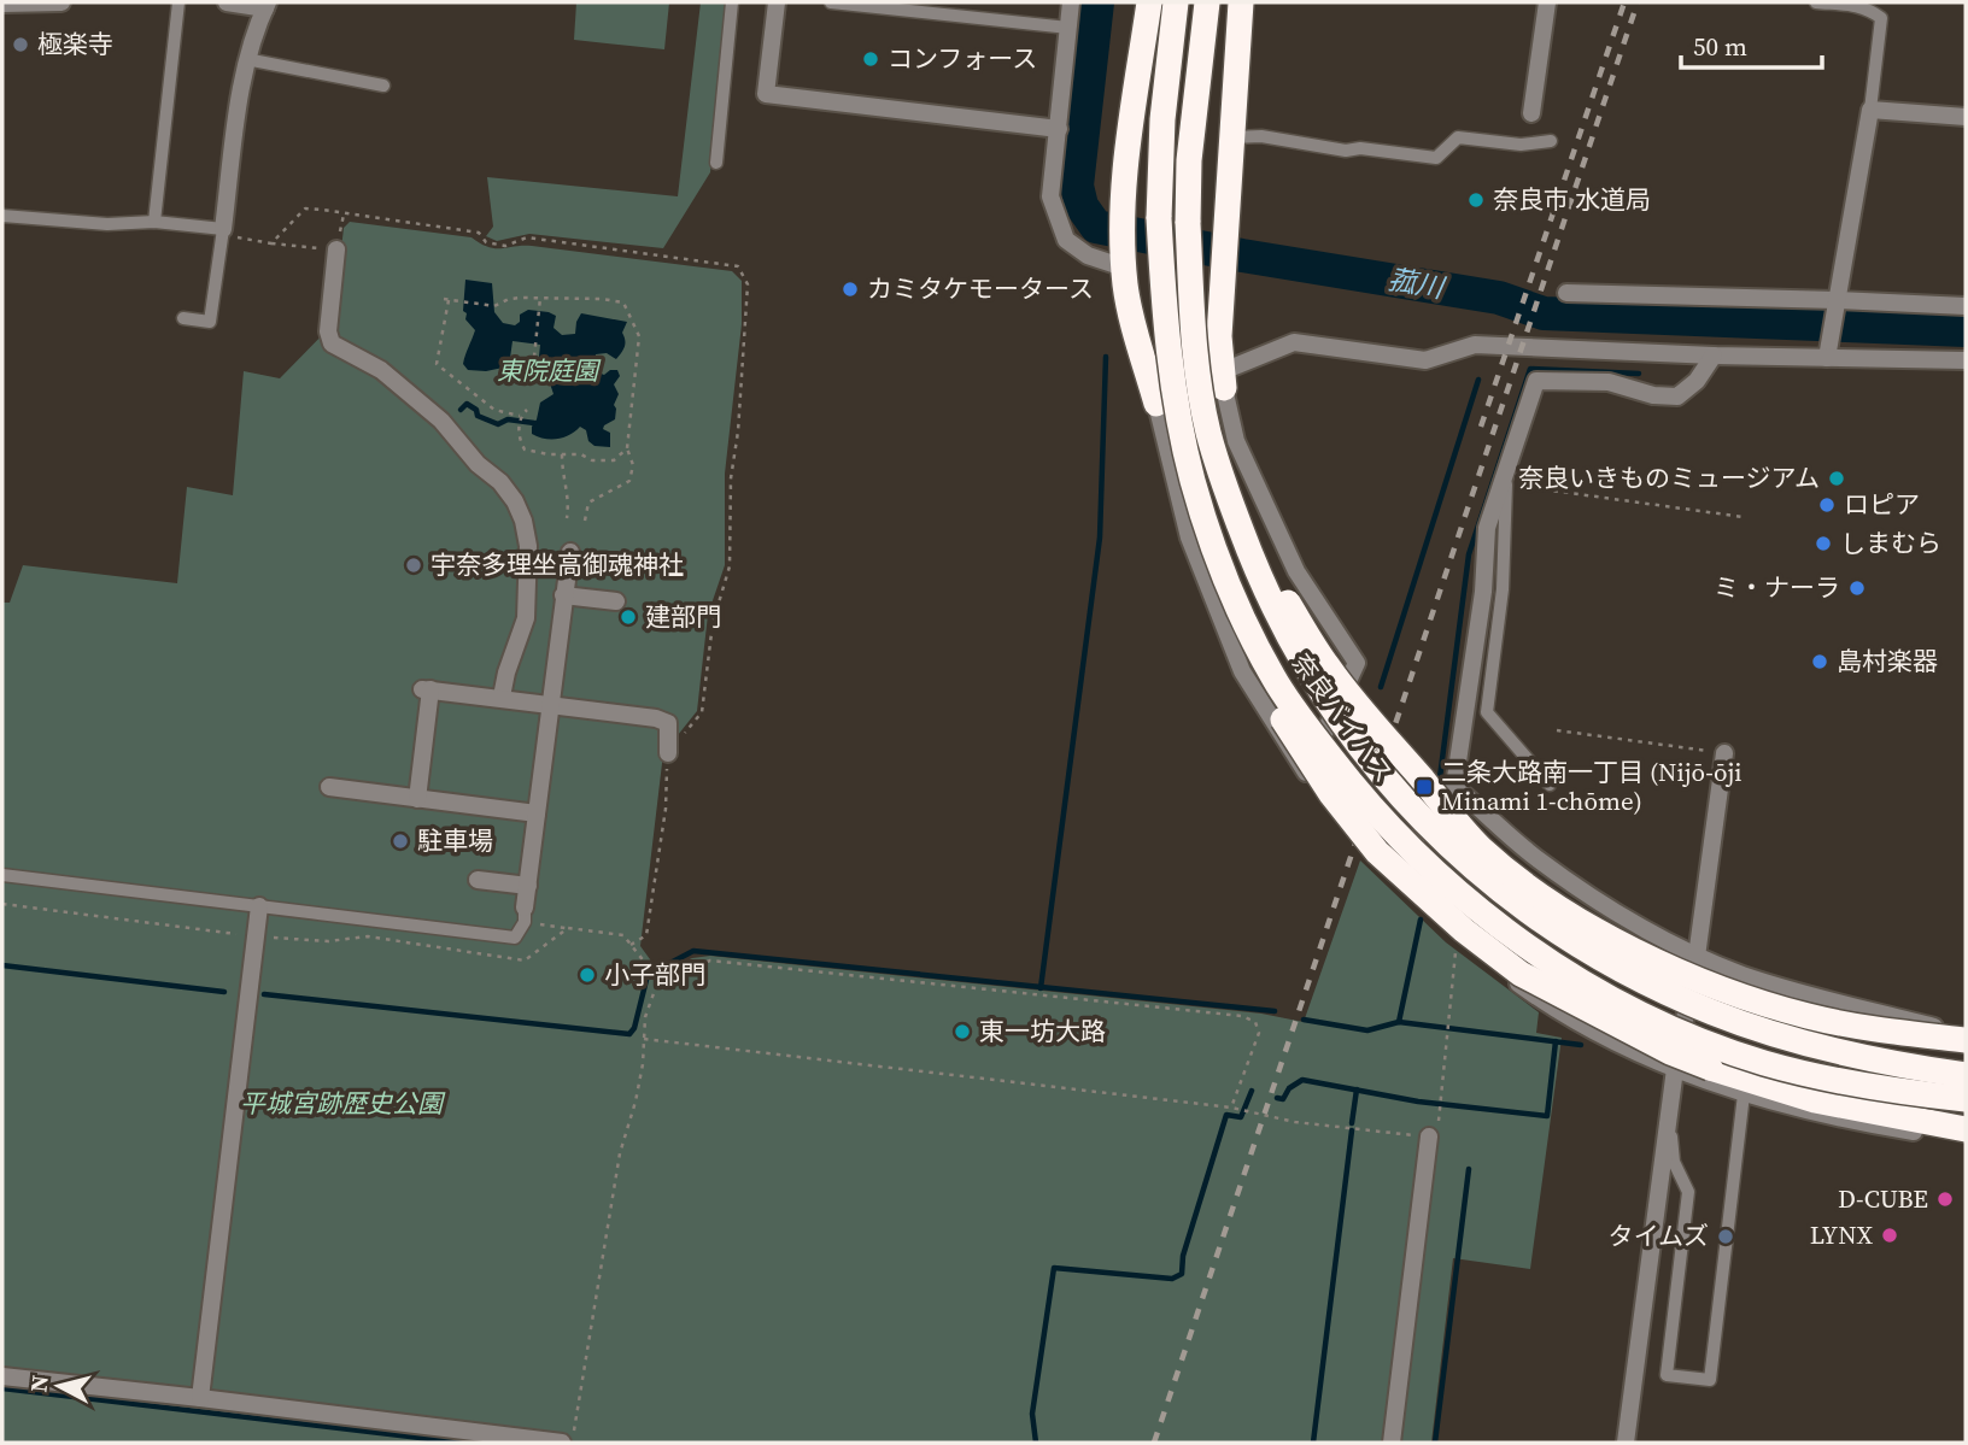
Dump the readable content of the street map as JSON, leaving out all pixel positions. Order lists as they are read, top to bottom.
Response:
{
  "streets": {
    "highway": ["奈良バイパス"]
  },
  "water": ["菰川"],
  "parks": ["東院庭園", "平城宮跡歴史公園"],
  "places": {
    "other": [
      "極楽寺",
      "コンフォース",
      "奈良市 水道局",
      "カミタケモータース",
      "奈良いきものミュージアム",
      "ロピア",
      "しまむら",
      "宇奈多理坐高御魂神社",
      "ミ・ナーラ",
      "建部門",
      "島村楽器",
      "駐車場",
      "小子部門",
      "東一坊大路",
      "D-CUBE",
      "LYNX",
      "タイムズ"
    ],
    "transit": ["二条大路南一丁目 (Nijō-ōji Minami 1-chōme)"]
  },
  "scale_bar": "50 m",
  "north": "left"
}
